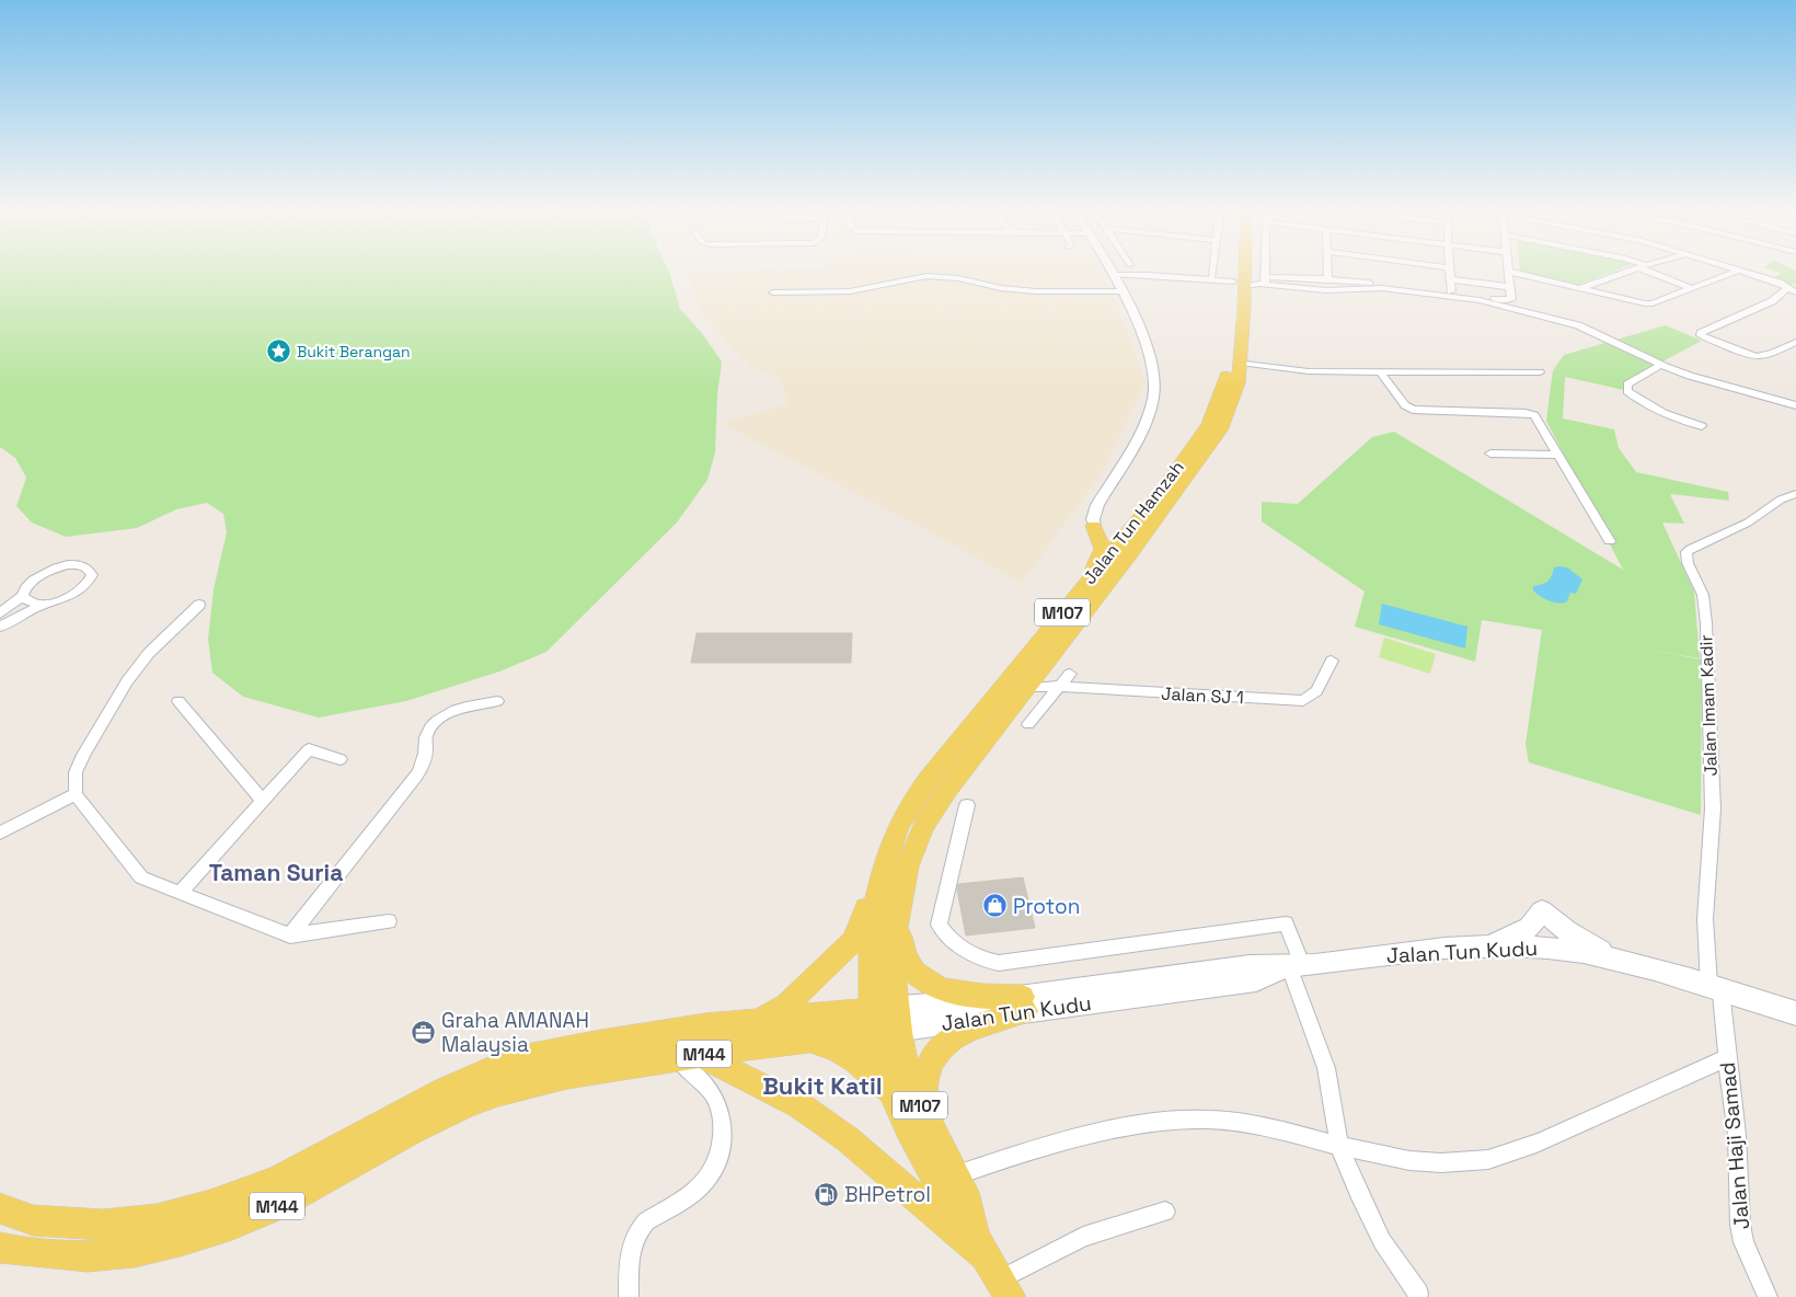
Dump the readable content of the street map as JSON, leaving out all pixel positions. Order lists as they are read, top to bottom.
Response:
{
  "streets": {
    "main road": [
      "Jalan Tun Hamzah",
      "M107",
      "Jalan Tun Kudu",
      "M144"
    ],
    "street": ["Jalan SJ 1", "Jalan Imam Kadir", "Jalan Haji Samad"]
  },
  "crossings": [
    ["Jalan Tun Hamzah", "M107"],
    ["Jalan Tun Hamzah", "Jalan SJ 1"],
    ["Jalan Tun Hamzah", "Jalan Tun Kudu"],
    ["Jalan Tun Hamzah", "M144"],
    ["M107", "Jalan Tun Kudu"],
    ["M107", "M144"],
    ["Jalan Imam Kadir", "Jalan Tun Kudu"],
    ["Jalan Imam Kadir", "Jalan Haji Samad"],
    ["Jalan Tun Kudu", "M144"],
    ["Jalan Tun Kudu", "Jalan Haji Samad"]
  ],
  "districts": ["Taman Suria", "Bukit Katil"],
  "places": {
    "place": ["Bukit Berangan"],
    "shop": ["Proton"],
    "office": ["Graha AMANAH Malaysia"],
    "fuel station": ["BHPetrol"]
  }
}
